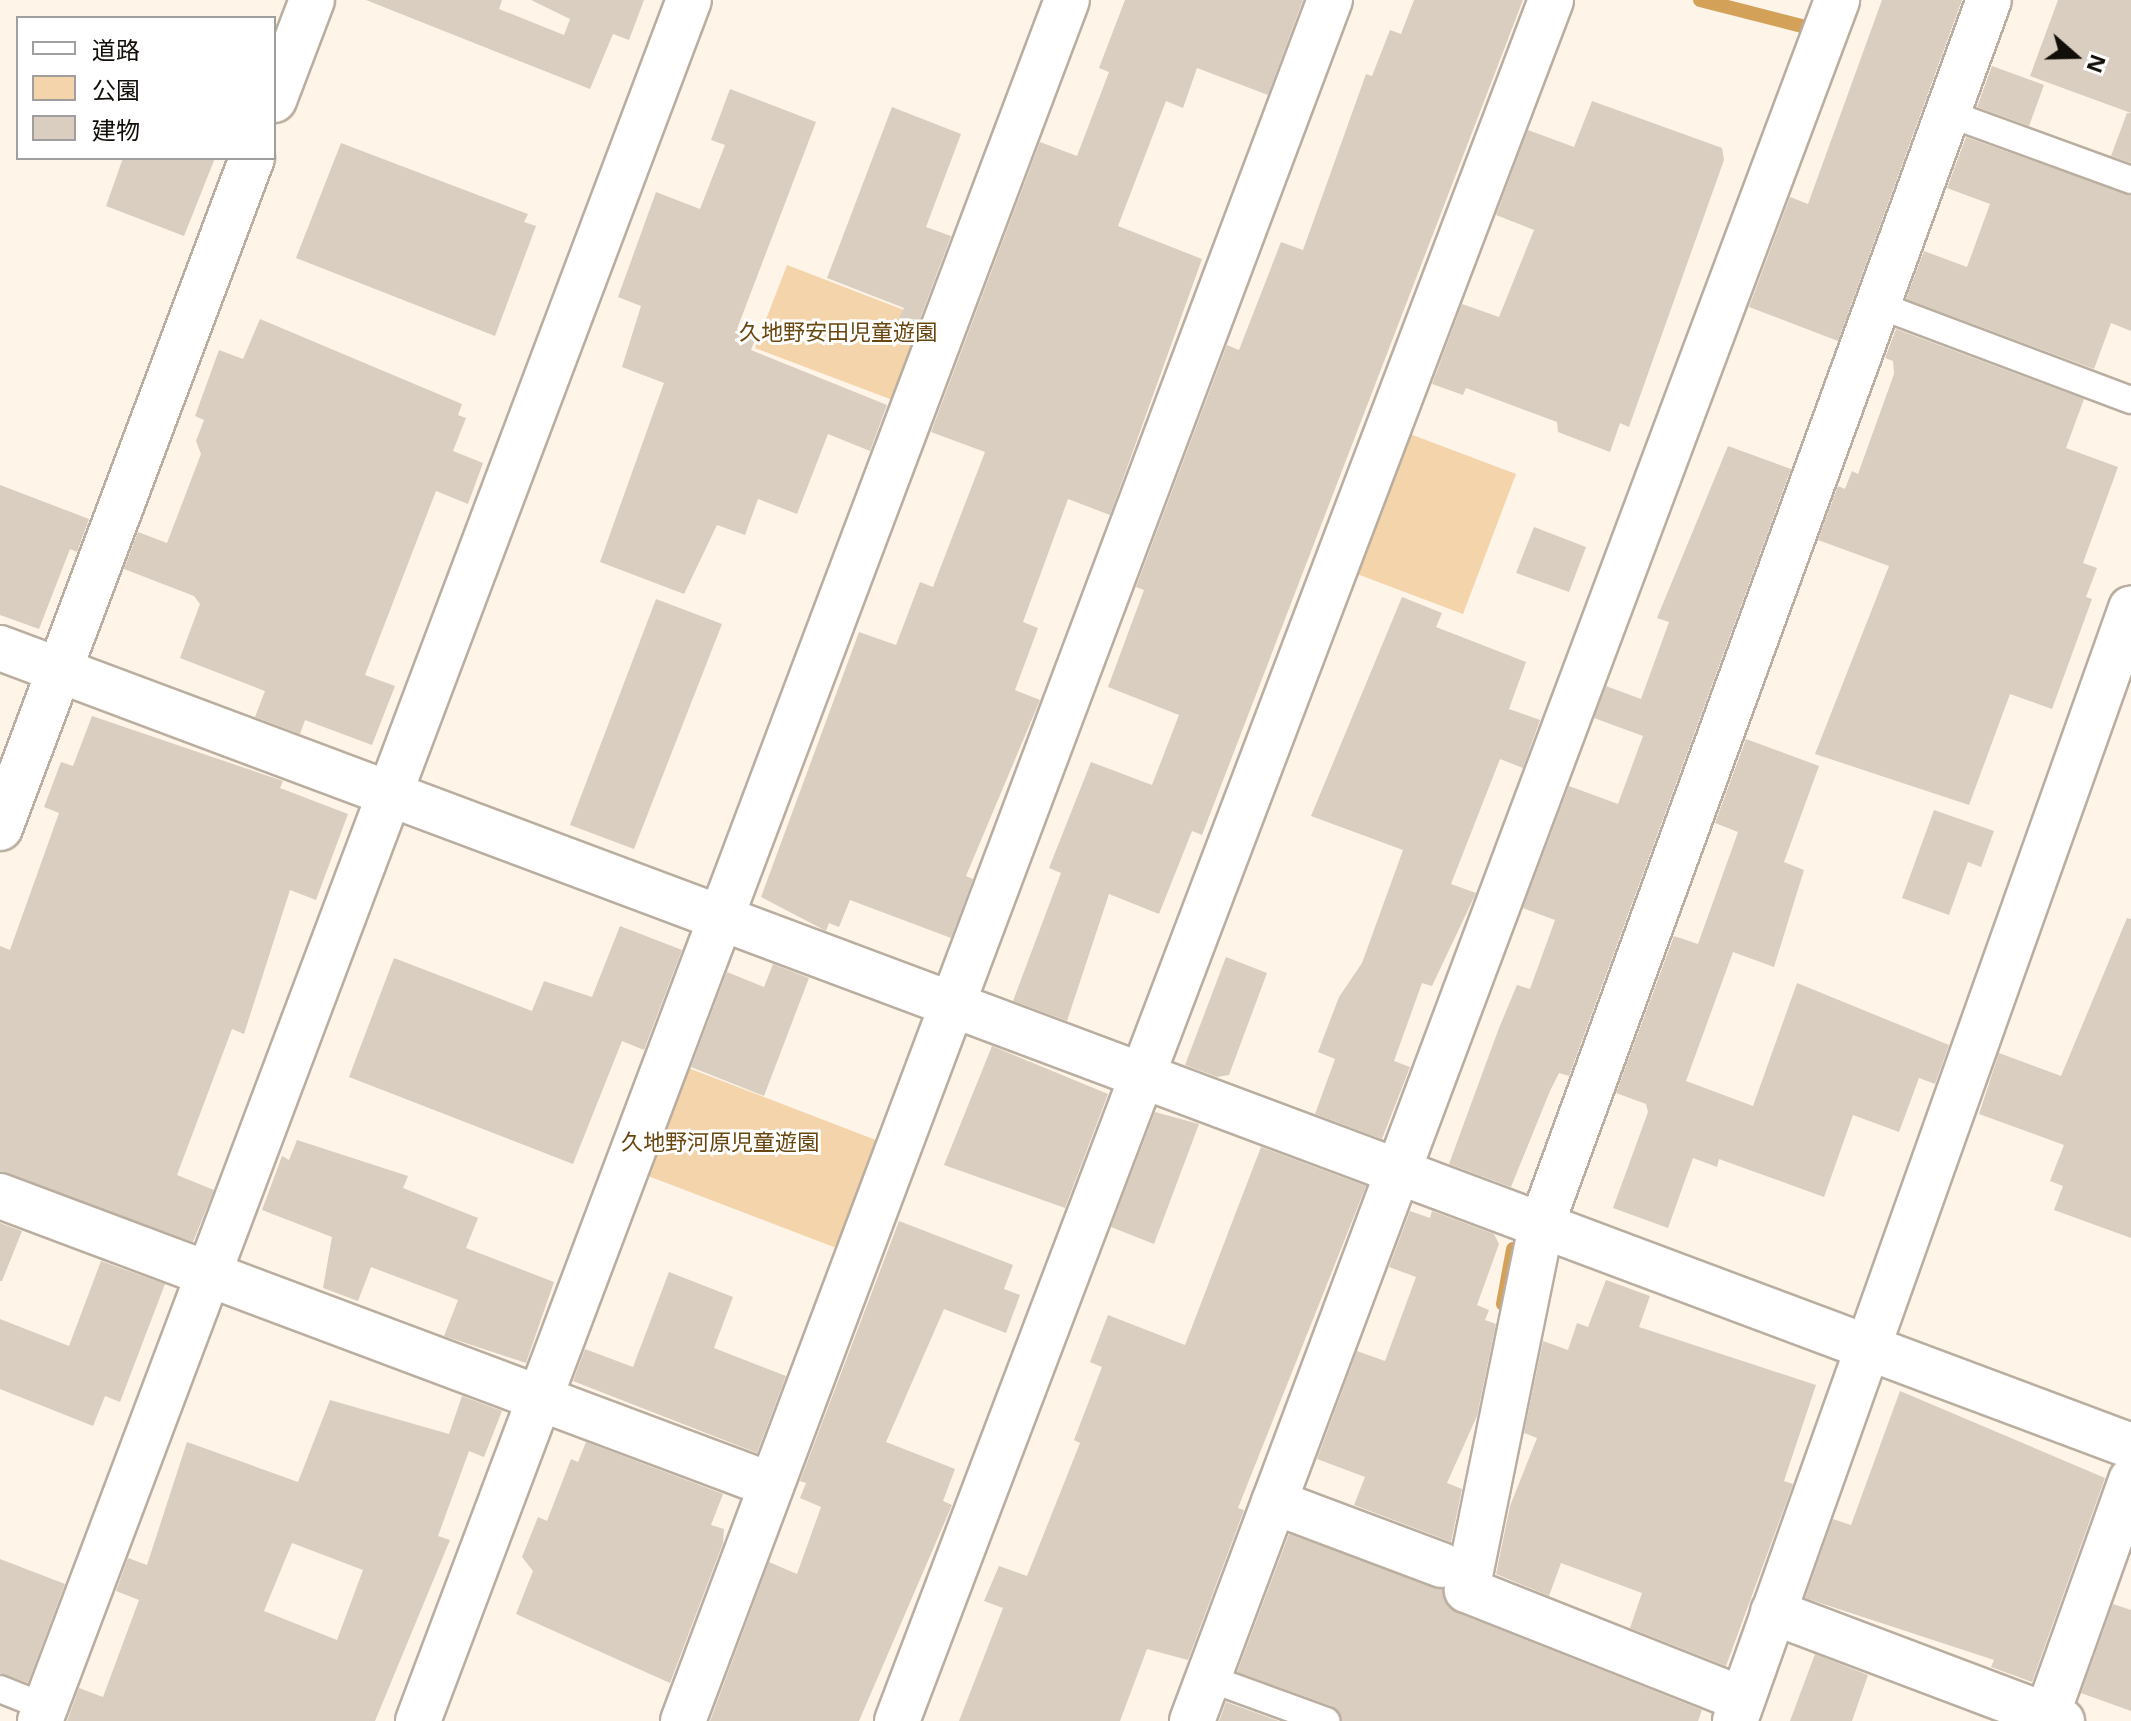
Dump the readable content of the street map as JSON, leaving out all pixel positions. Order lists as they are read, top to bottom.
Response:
{
  "parks": ["久地野安田児童遊園", "久地野河原児童遊園"],
  "legend": ["道路", "公園", "建物"],
  "north": "right"
}
